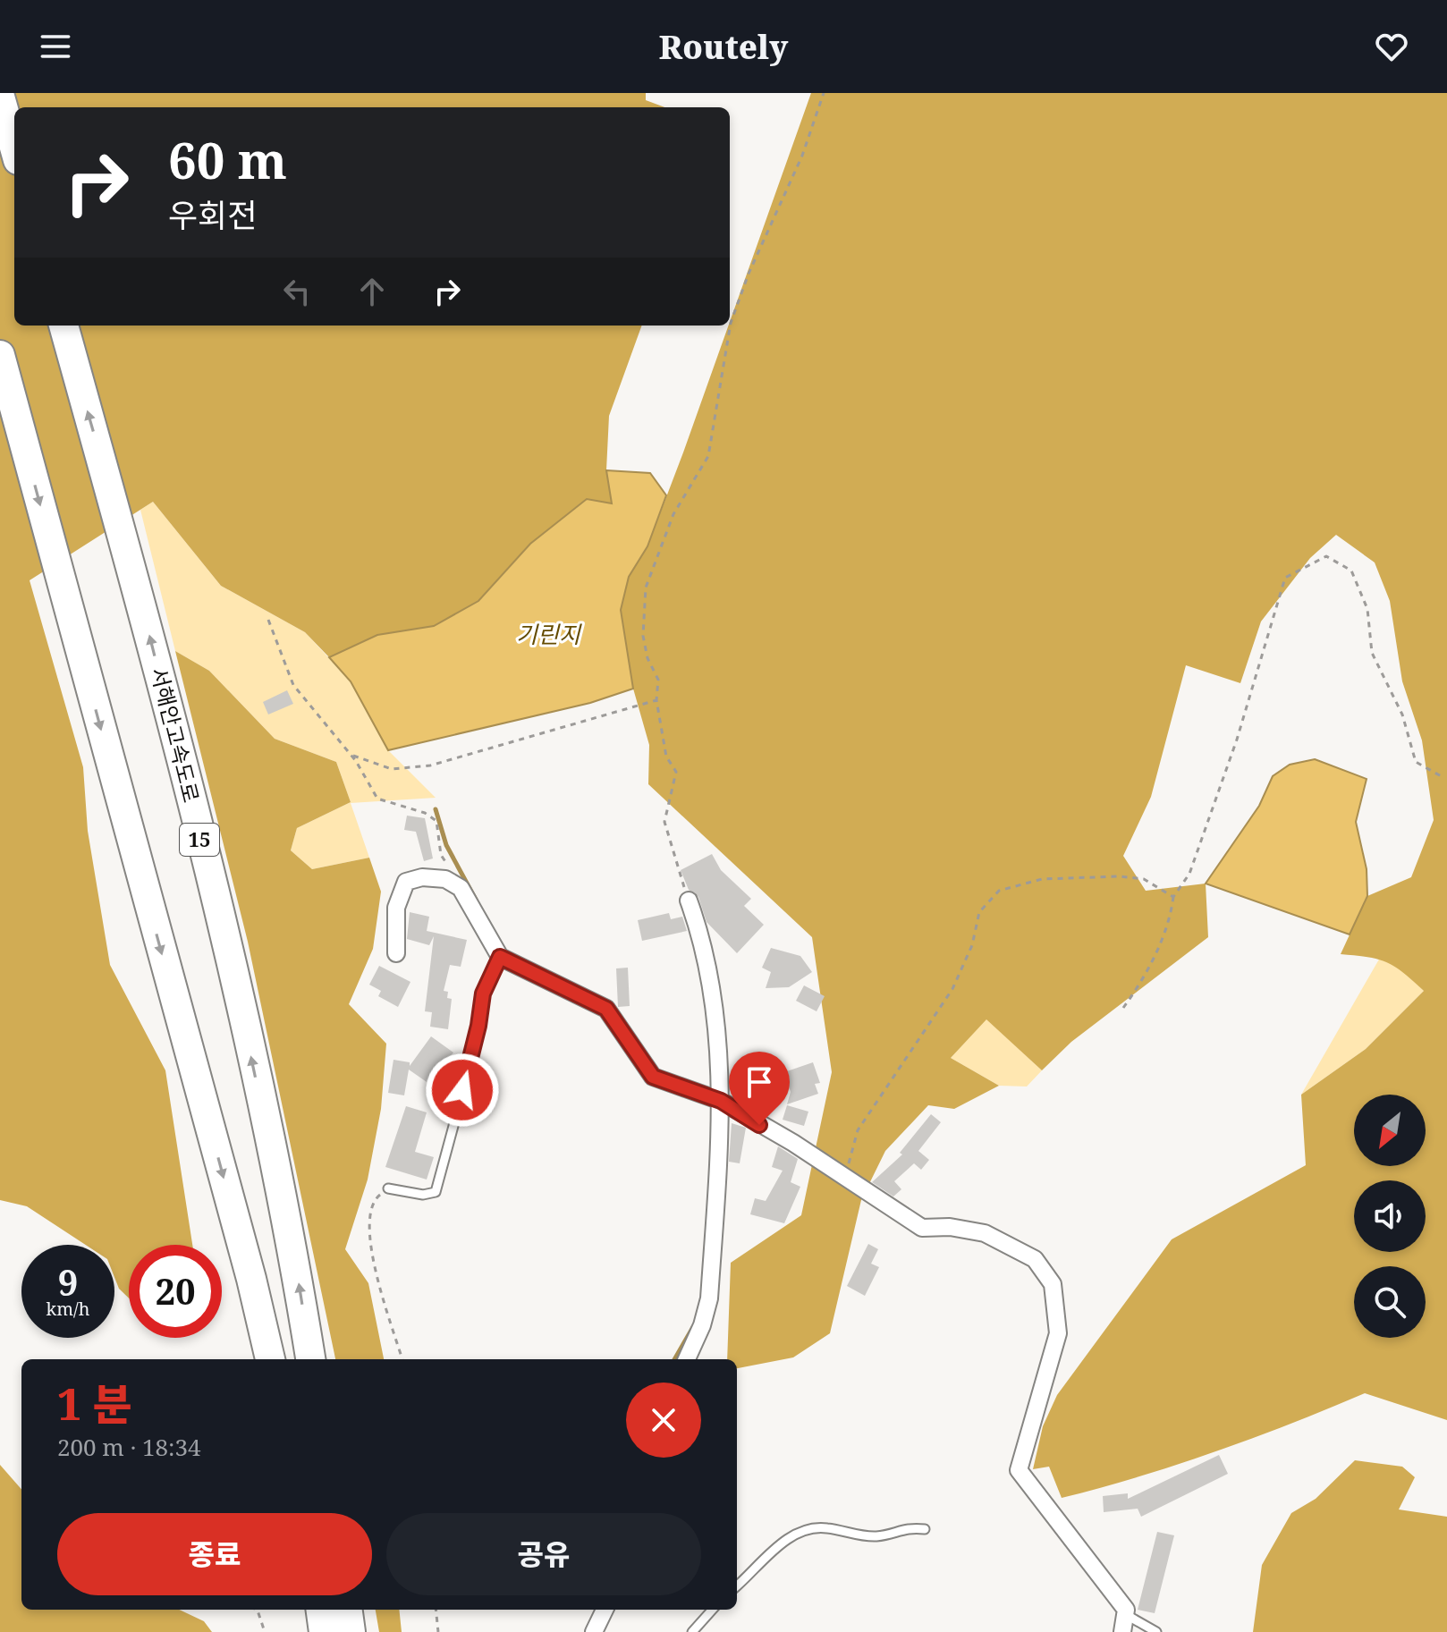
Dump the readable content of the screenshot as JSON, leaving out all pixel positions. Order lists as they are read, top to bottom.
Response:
{
  "streets": {
    "highway": ["서해안고속도로", "15"]
  },
  "water": ["기린지"],
  "north": "bottom left",
  "page": {
    "header": "Routely",
    "turn": ["60 m", "우회전"],
    "speed": "9 km/h",
    "limit": "20",
    "heading": ["1 분", "200 m · 18:34"],
    "buttons": ["종료", "공유"]
  }
}
